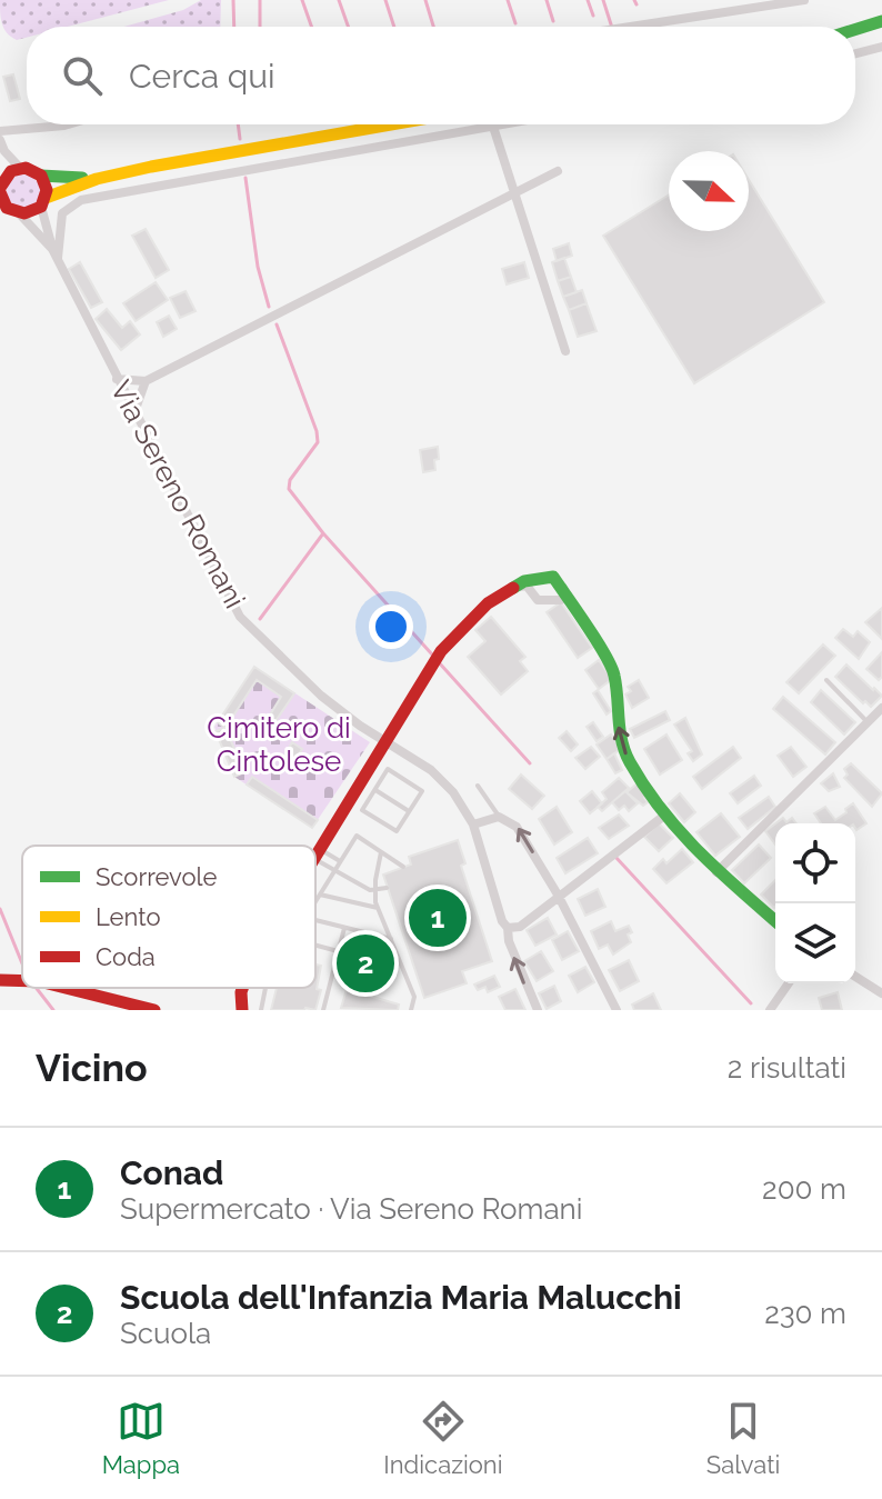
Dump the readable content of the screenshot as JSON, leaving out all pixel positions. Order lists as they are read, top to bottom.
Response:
{
  "streets": {
    "street": ["Via Sereno Romani"]
  },
  "parks": ["Cimitero di Cintolese"],
  "legend": ["Scorrevole", "Lento", "Coda"],
  "north": "right",
  "page": {
    "search": "Cerca qui",
    "pins": ["1", "2"],
    "heading": ["Vicino", "2 risultati"],
    "list": [
      {
        "mark": "1",
        "name": "Conad",
        "note": "Supermercato · Via Sereno Romani",
        "value": "200 m"
      },
      {
        "mark": "2",
        "name": "Scuola dell'Infanzia Maria Malucchi",
        "note": "Scuola",
        "value": "230 m"
      }
    ],
    "nav": ["Mappa", "Indicazioni", "Salvati"]
  }
}
